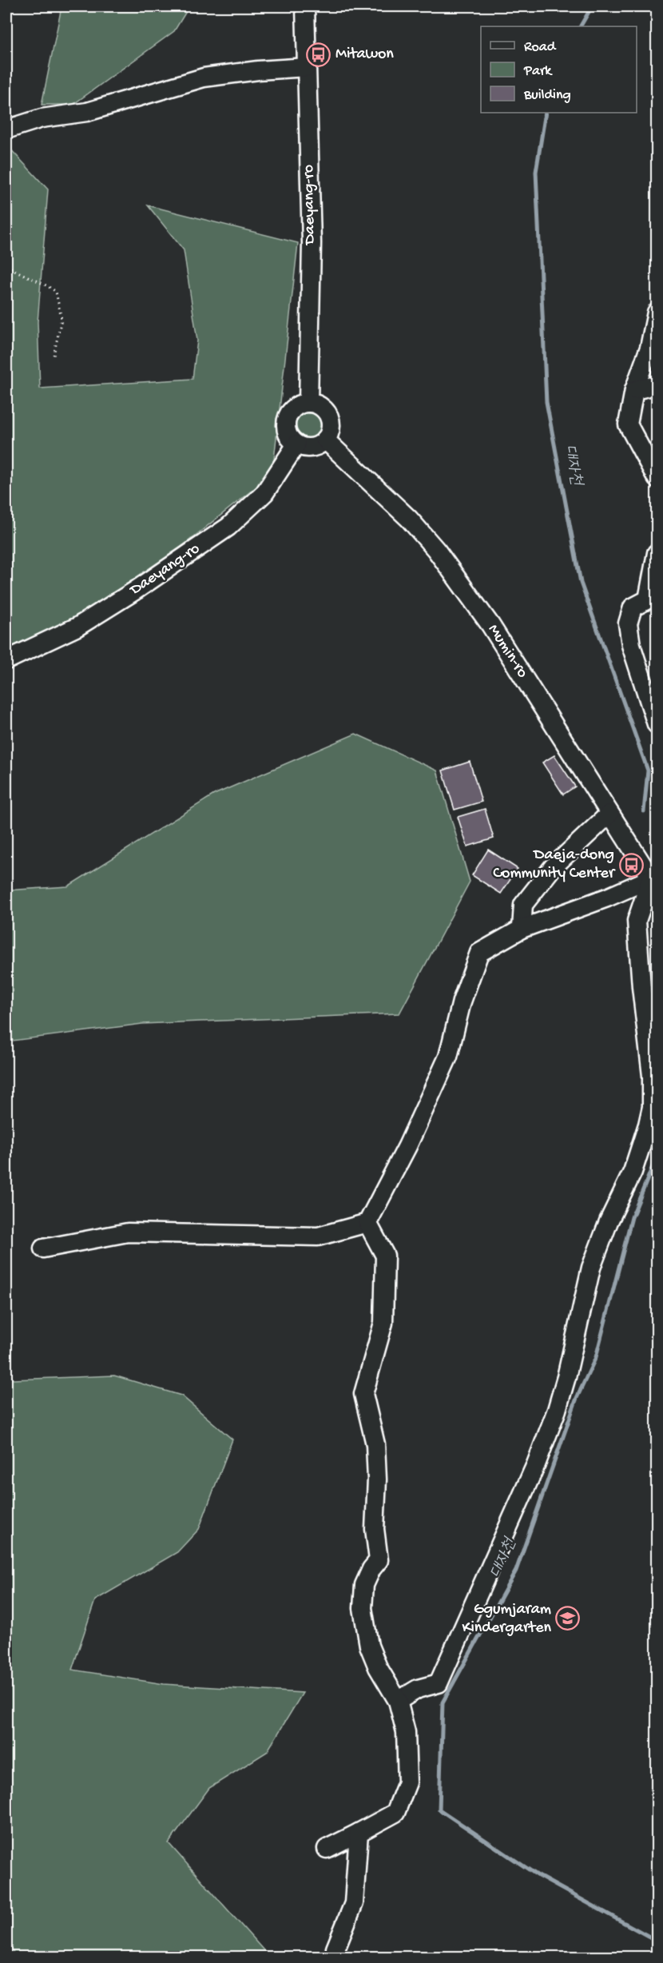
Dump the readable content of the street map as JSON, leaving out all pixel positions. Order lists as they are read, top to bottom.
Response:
{
  "streets": {
    "street": ["Daeyang-ro", "Mumin-ro"]
  },
  "crossings": [
    ["Daeyang-ro", "Mumin-ro"]
  ],
  "water": ["대자천"],
  "places": {
    "bus stop": ["Mitawon", "Daeja-dong Community Center"],
    "school or university": ["Ggumjaram Kindergarten"]
  },
  "legend": ["Road", "Park", "Building"]
}
